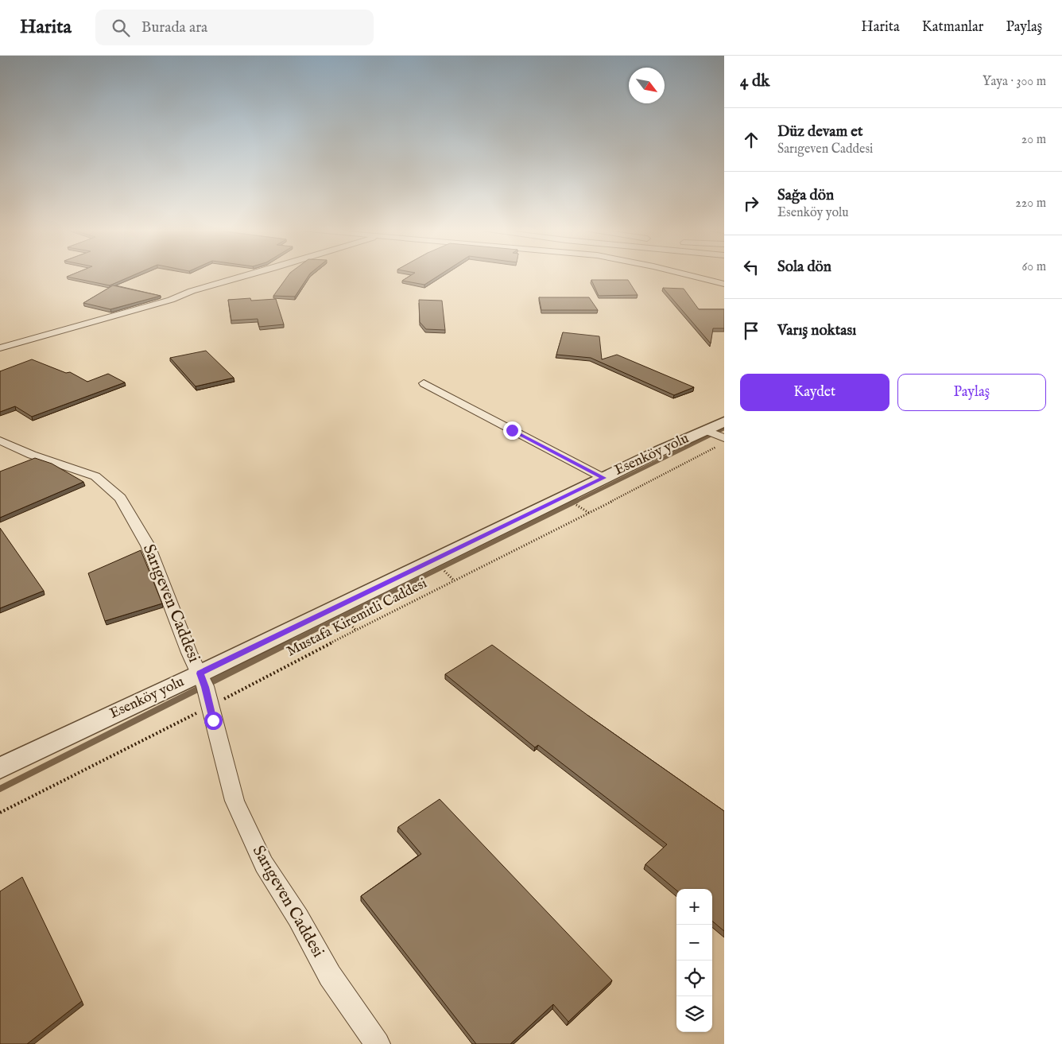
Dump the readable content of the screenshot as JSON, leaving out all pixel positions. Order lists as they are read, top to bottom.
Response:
{
  "streets": {
    "street": ["Esenköy yolu", "Sarıgeven Caddesi"],
    "path": ["Mustafa Kiremitli Caddesi"]
  },
  "crossings": [
    ["Esenköy yolu", "Sarıgeven Caddesi"],
    ["Esenköy yolu", "Mustafa Kiremitli Caddesi"],
    ["Sarıgeven Caddesi", "Mustafa Kiremitli Caddesi"]
  ],
  "north": "bottom right",
  "page": {
    "header": "Harita",
    "search": "Burada ara",
    "nav": ["Harita", "Katmanlar", "Paylaş"],
    "heading": ["4 dk", "Yaya · 300 m"],
    "list": [
      ["Düz devam et", "Sarıgeven Caddesi", "20 m"],
      ["Sağa dön", "Esenköy yolu", "220 m"],
      ["Sola dön", "60 m"],
      "Varış noktası"
    ],
    "buttons": ["Kaydet", "Paylaş"],
    "map_buttons": ["+", "−"]
  }
}
